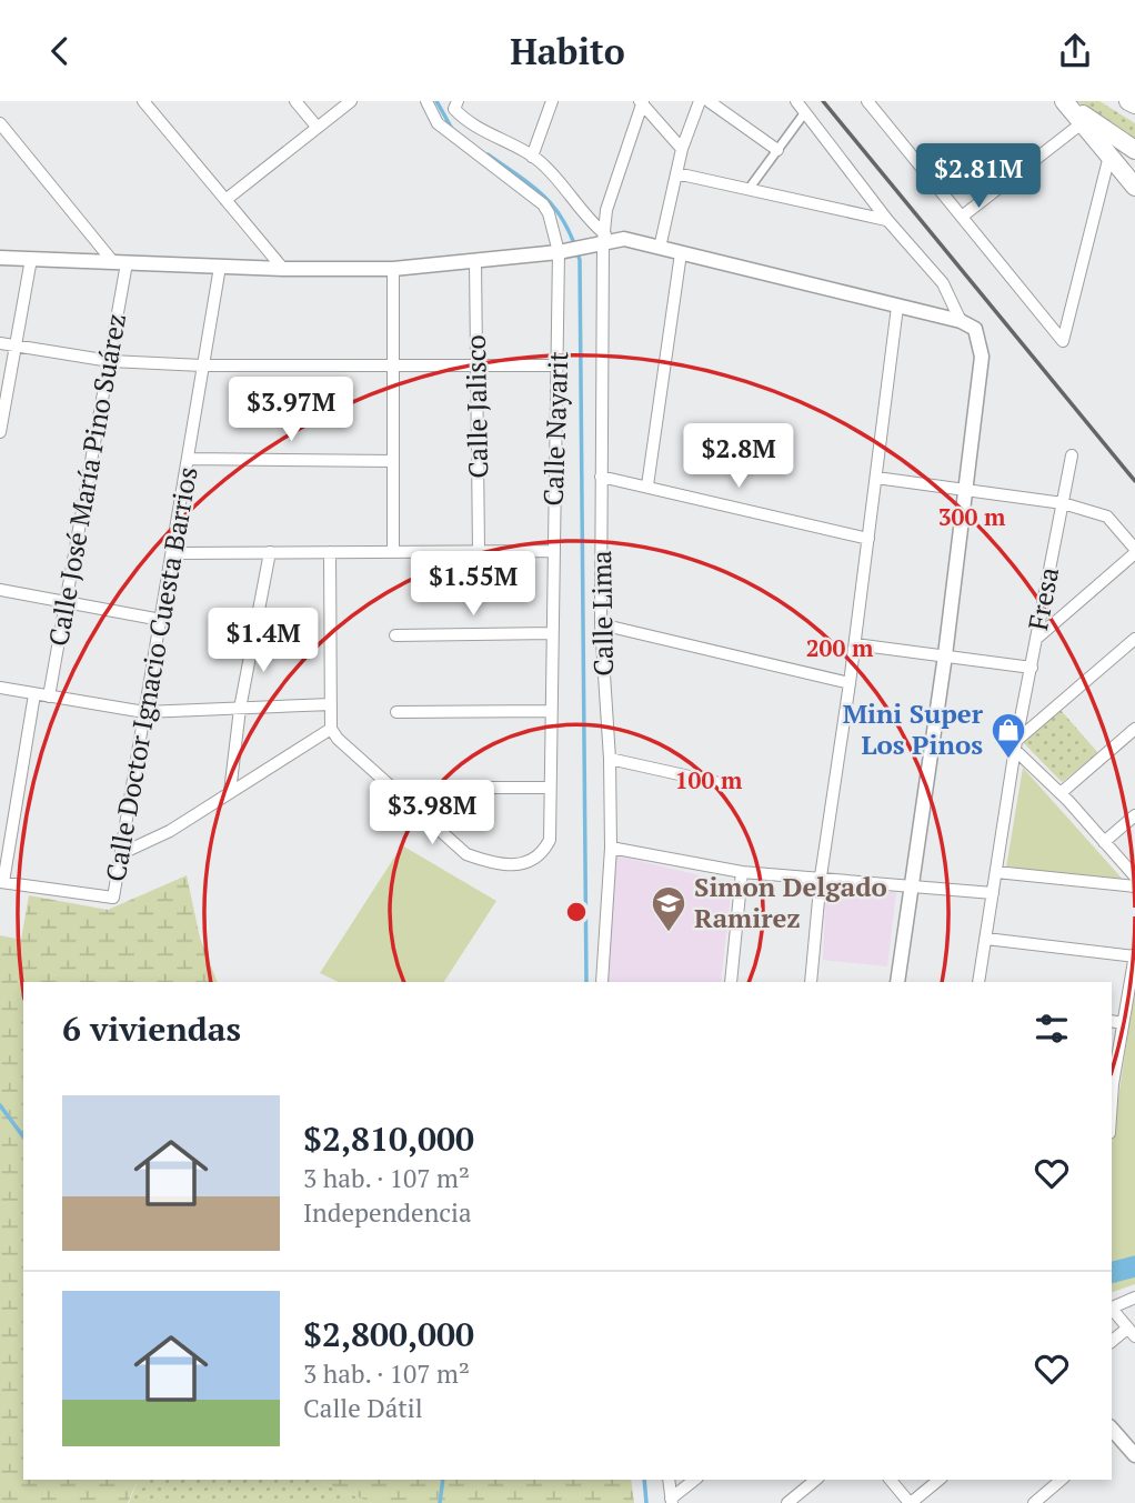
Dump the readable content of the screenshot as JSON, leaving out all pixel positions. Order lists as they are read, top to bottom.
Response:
{
  "streets": {
    "street": [
      "Calle Jalisco",
      "Calle Nayarit",
      "Calle José María Pino Suárez",
      "Fresa",
      "Calle Lima",
      "Calle Doctor Ignacio Cuesta Barrios"
    ]
  },
  "places": {
    "shop": ["Mini Super Los Pinos"],
    "school or university": ["Simon Delgado Ramirez"]
  },
  "page": {
    "header": "Habito",
    "price": [
      "$2.81M",
      "$3.97M",
      "$2.8M",
      "$1.55M",
      "$1.4M",
      "$3.98M"
    ],
    "heading": "6 viviendas",
    "list": [
      {
        "name": "$2,810,000",
        "note": "3 hab. · 107 m² · Independencia"
      },
      {
        "name": "$2,800,000",
        "note": "3 hab. · 107 m² · Calle Dátil"
      }
    ]
  },
  "rings": ["300 m", "200 m", "100 m"]
}
